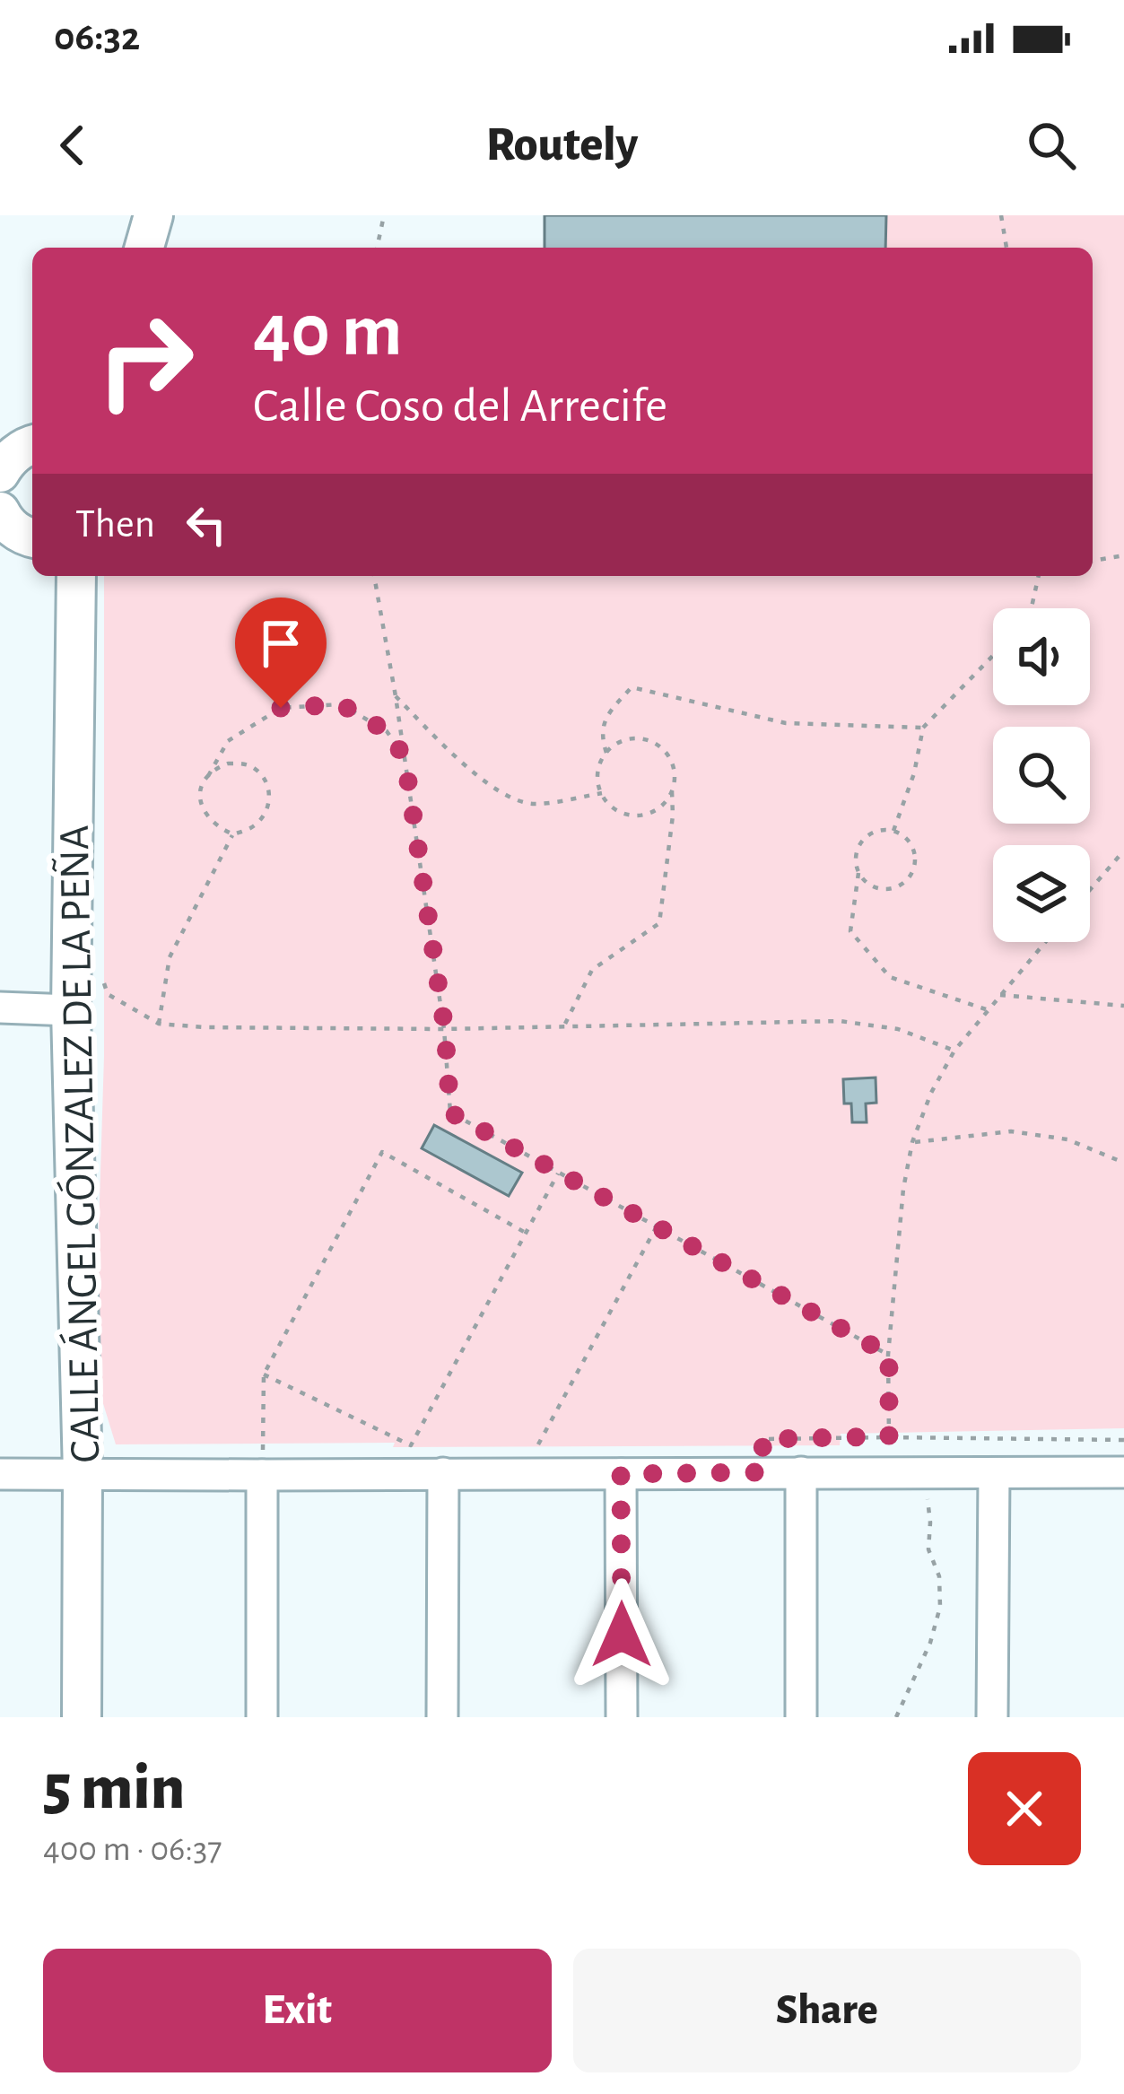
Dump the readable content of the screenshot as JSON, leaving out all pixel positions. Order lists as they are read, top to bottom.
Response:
{
  "streets": {
    "street": ["CALLE ÁNGEL GÓNZALEZ DE LA PEÑA"]
  },
  "page": {
    "status": "06:32",
    "header": "Routely",
    "turn": ["40 m", "Calle Coso del Arrecife"],
    "then": "Then",
    "heading": ["5 min", "400 m · 06:37"],
    "buttons": ["Exit", "Share"]
  }
}
